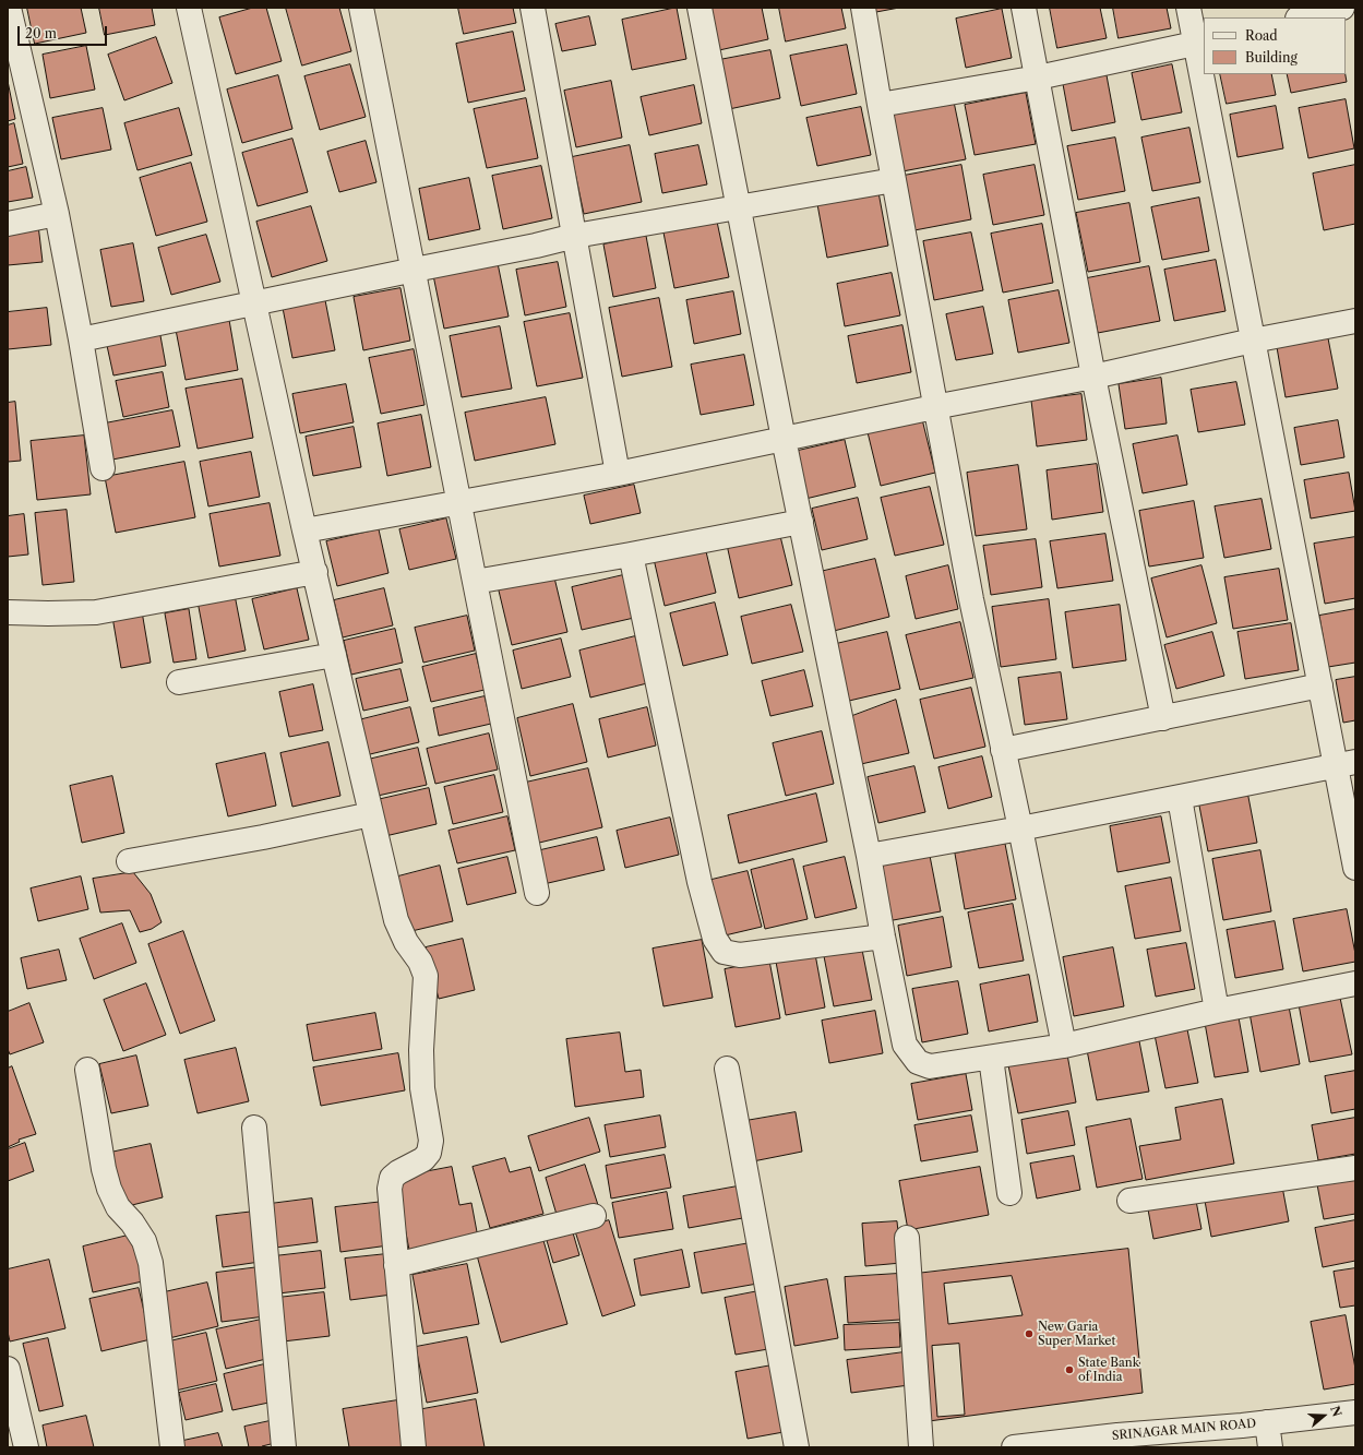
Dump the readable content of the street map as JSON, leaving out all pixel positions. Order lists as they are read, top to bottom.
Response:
{
  "streets": {
    "street": ["SRINAGAR MAIN ROAD"]
  },
  "places": ["New Garia Super Market", "State Bank of India"],
  "legend": ["Road", "Building"],
  "scale_bar": "20 m",
  "north": "right"
}
